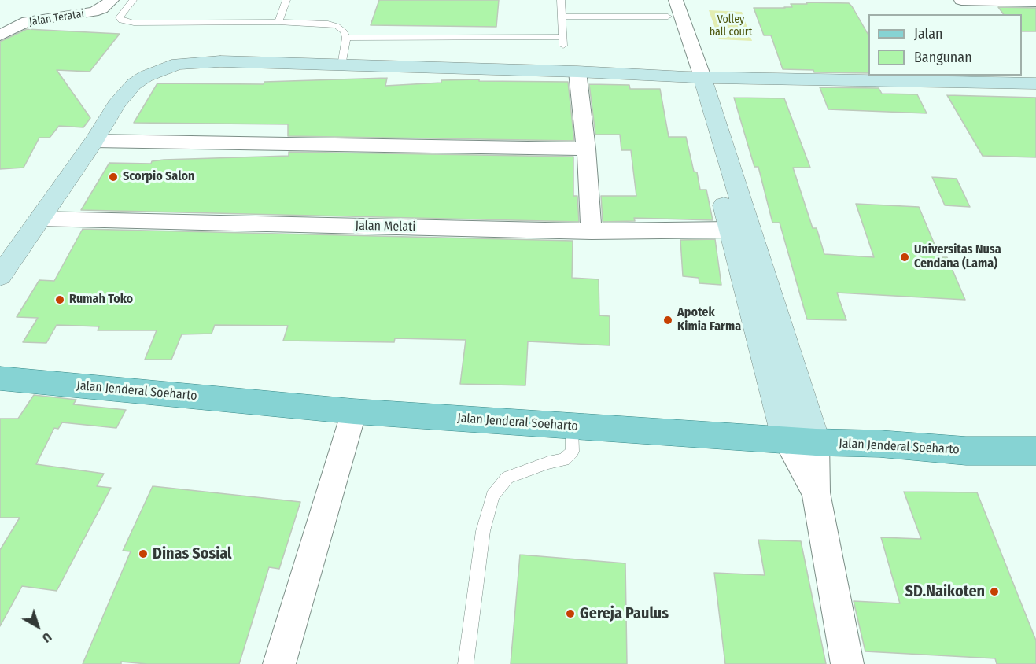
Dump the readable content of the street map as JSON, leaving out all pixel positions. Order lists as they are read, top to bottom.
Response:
{
  "streets": {
    "main road": ["Jalan Jenderal Soeharto"],
    "street": ["Jalan Teratai", "Jalan Melati"]
  },
  "parks": ["Volley ball court"],
  "places": [
    "Scorpio Salon",
    "Universitas Nusa Cendana (Lama)",
    "Rumah Toko",
    "Apotek Kimia Farma",
    "Dinas Sosial",
    "SD.Naikoten",
    "Gereja Paulus"
  ],
  "legend": ["Jalan", "Bangunan"],
  "north": "bottom right"
}
